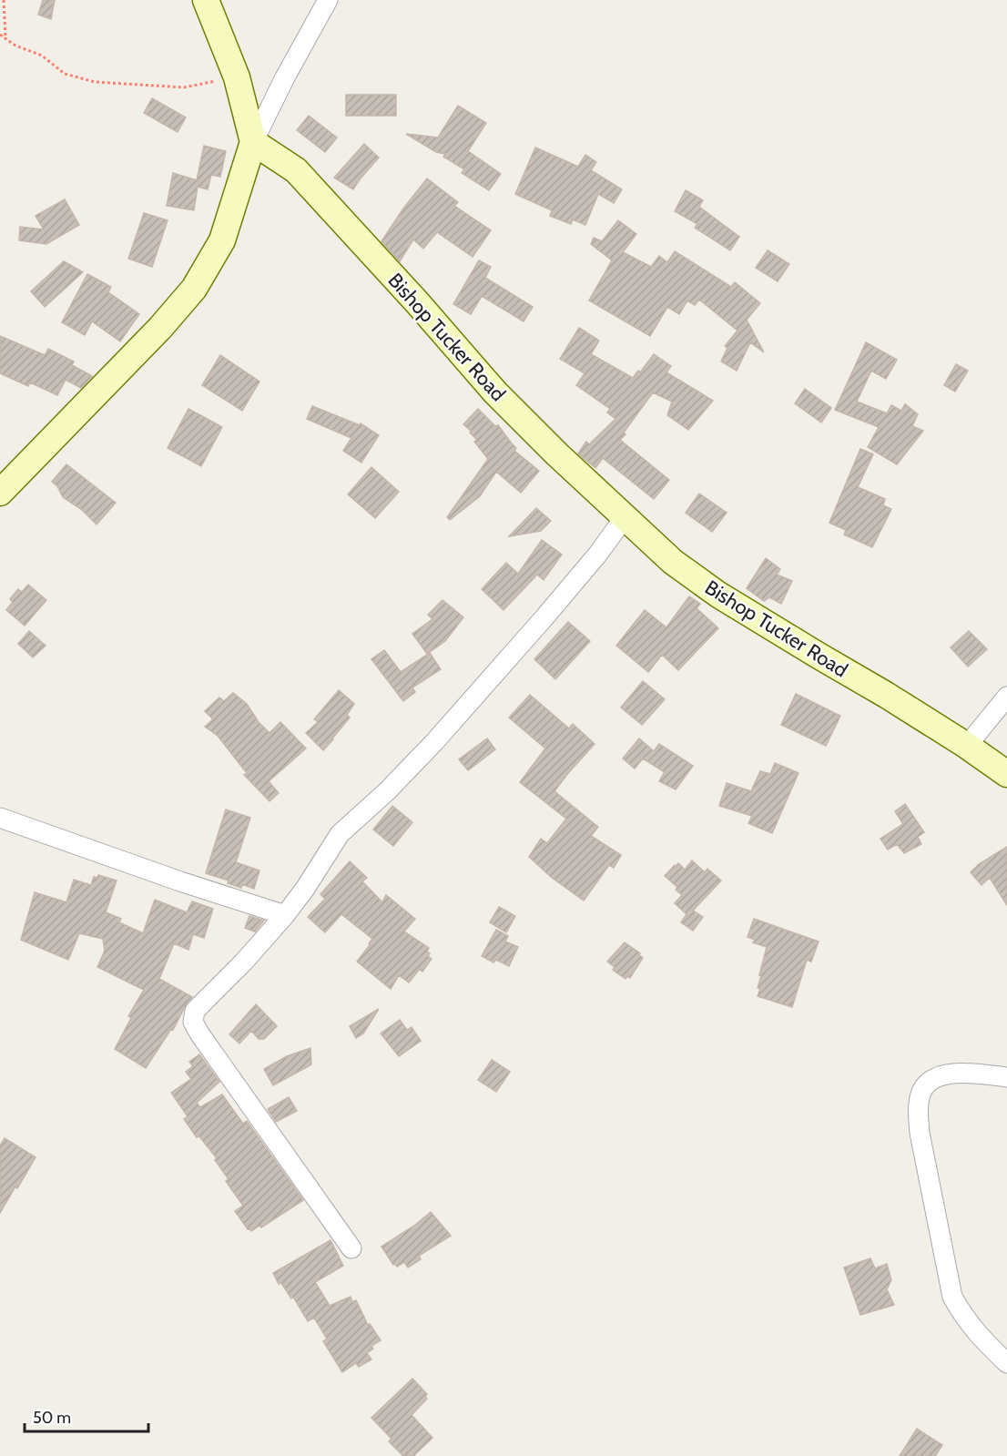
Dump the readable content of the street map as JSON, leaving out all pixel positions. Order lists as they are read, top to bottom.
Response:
{
  "streets": {
    "main road": ["Bishop Tucker Road"]
  },
  "scale_bar": "50 m"
}
